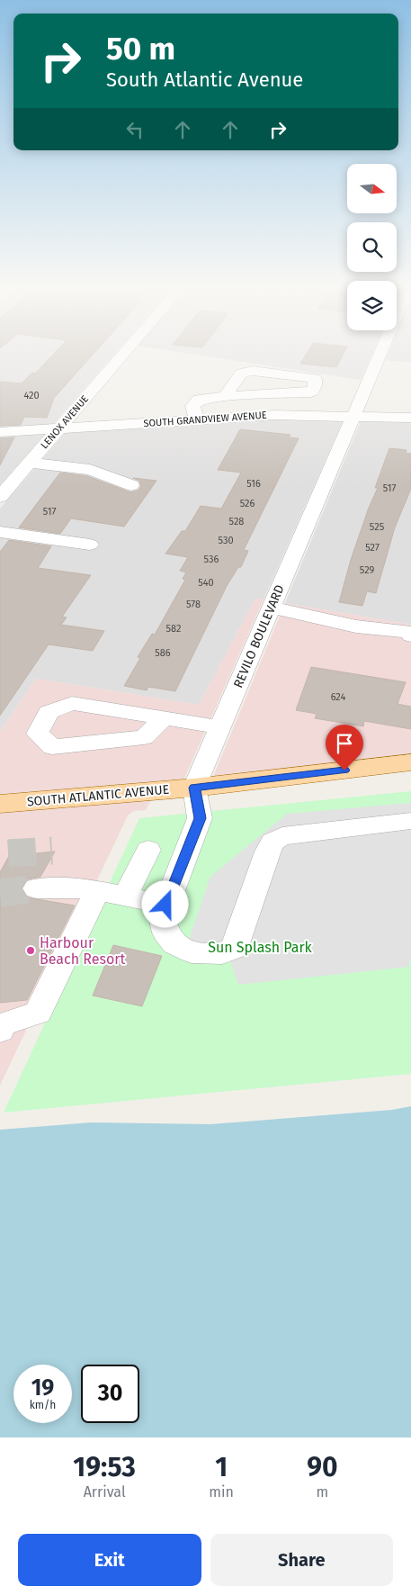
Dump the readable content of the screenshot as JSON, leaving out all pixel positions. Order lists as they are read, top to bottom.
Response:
{
  "streets": {
    "main road": ["SOUTH ATLANTIC AVENUE"],
    "street": ["SOUTH GRANDVIEW AVENUE", "LENOX AVENUE", "REVILO BOULEVARD"]
  },
  "crossings": [
    ["SOUTH GRANDVIEW AVENUE", "LENOX AVENUE"],
    ["SOUTH GRANDVIEW AVENUE", "REVILO BOULEVARD"],
    ["REVILO BOULEVARD", "SOUTH ATLANTIC AVENUE"]
  ],
  "parks": ["Sun Splash Park"],
  "places": ["Harbour Beach Resort"],
  "house_numbers": [
    "420",
    "516",
    "517",
    "526",
    "517",
    "528",
    "525",
    "530",
    "527",
    "536",
    "529",
    "540",
    "578",
    "582",
    "586",
    "624"
  ],
  "north": "right",
  "page": {
    "turn": ["50 m", "South Atlantic Avenue"],
    "speed": "19 km/h",
    "limit": "30",
    "eta": [
      "19:53",
      "Arrival",
      "1",
      "min",
      "90",
      "m"
    ],
    "buttons": ["Exit", "Share"]
  }
}
